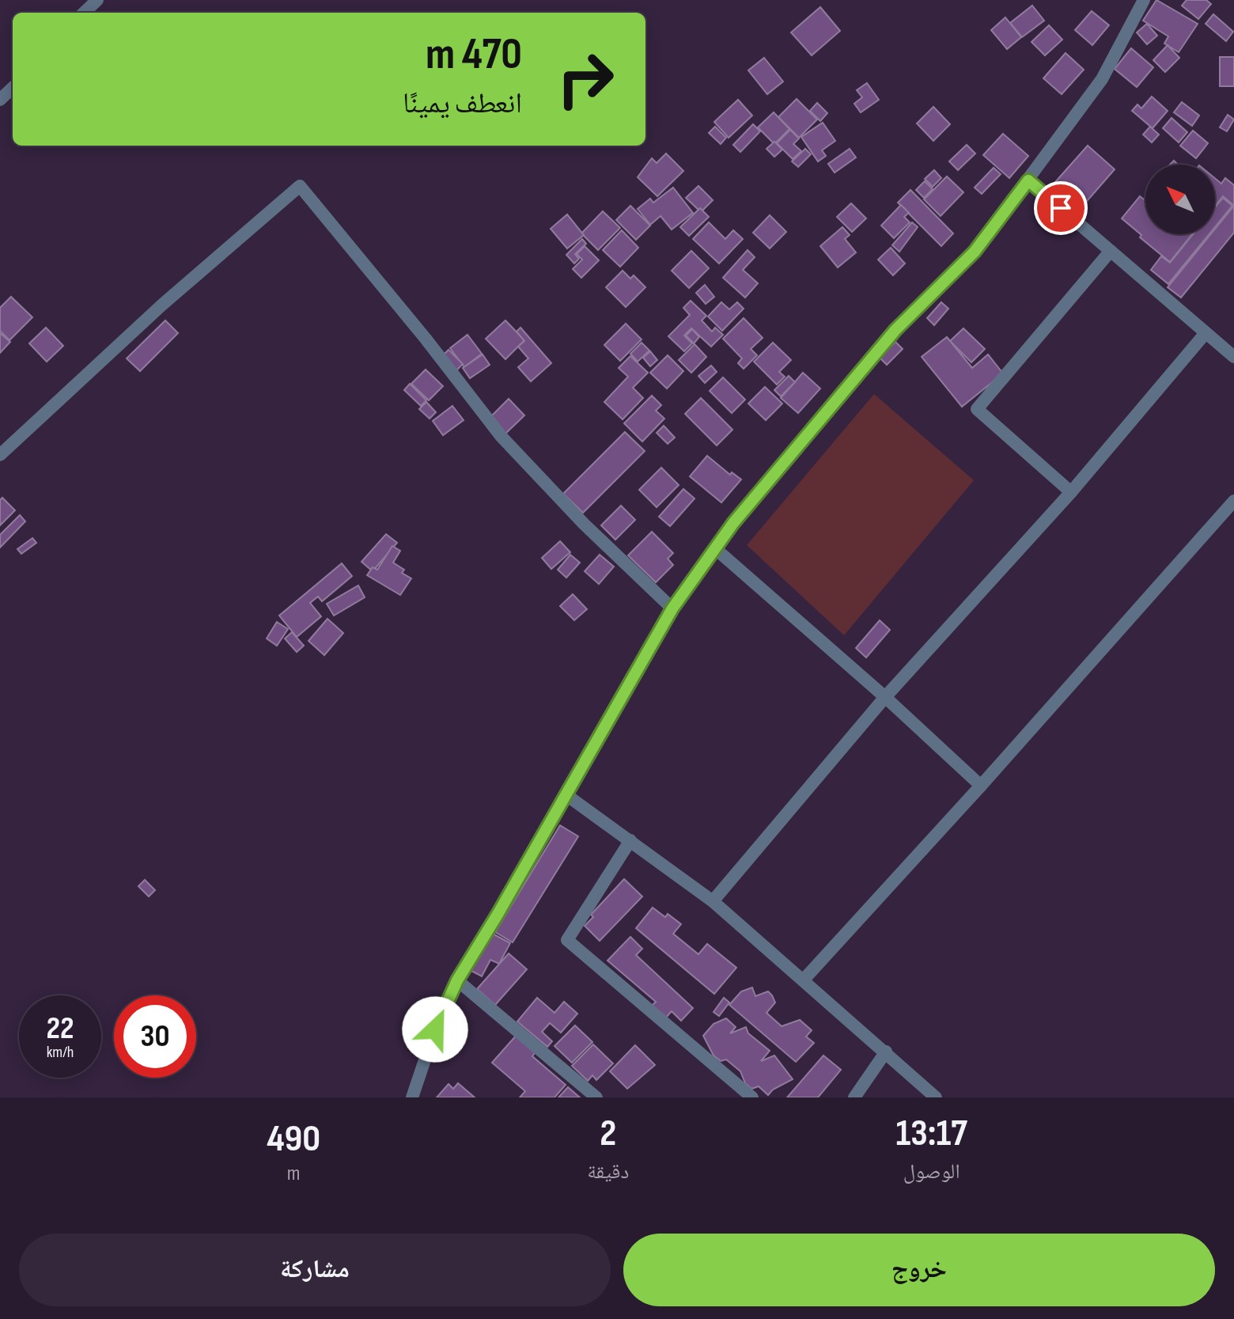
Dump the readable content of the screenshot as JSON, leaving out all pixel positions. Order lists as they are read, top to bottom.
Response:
{
  "north": "top left",
  "page": {
    "turn": ["470 m", "انعطف يمينًا"],
    "speed": "22 km/h",
    "limit": "30",
    "eta": [
      "13:17",
      "الوصول",
      "2",
      "دقيقة",
      "490",
      "m"
    ],
    "buttons": ["خروج", "مشاركة"]
  }
}
